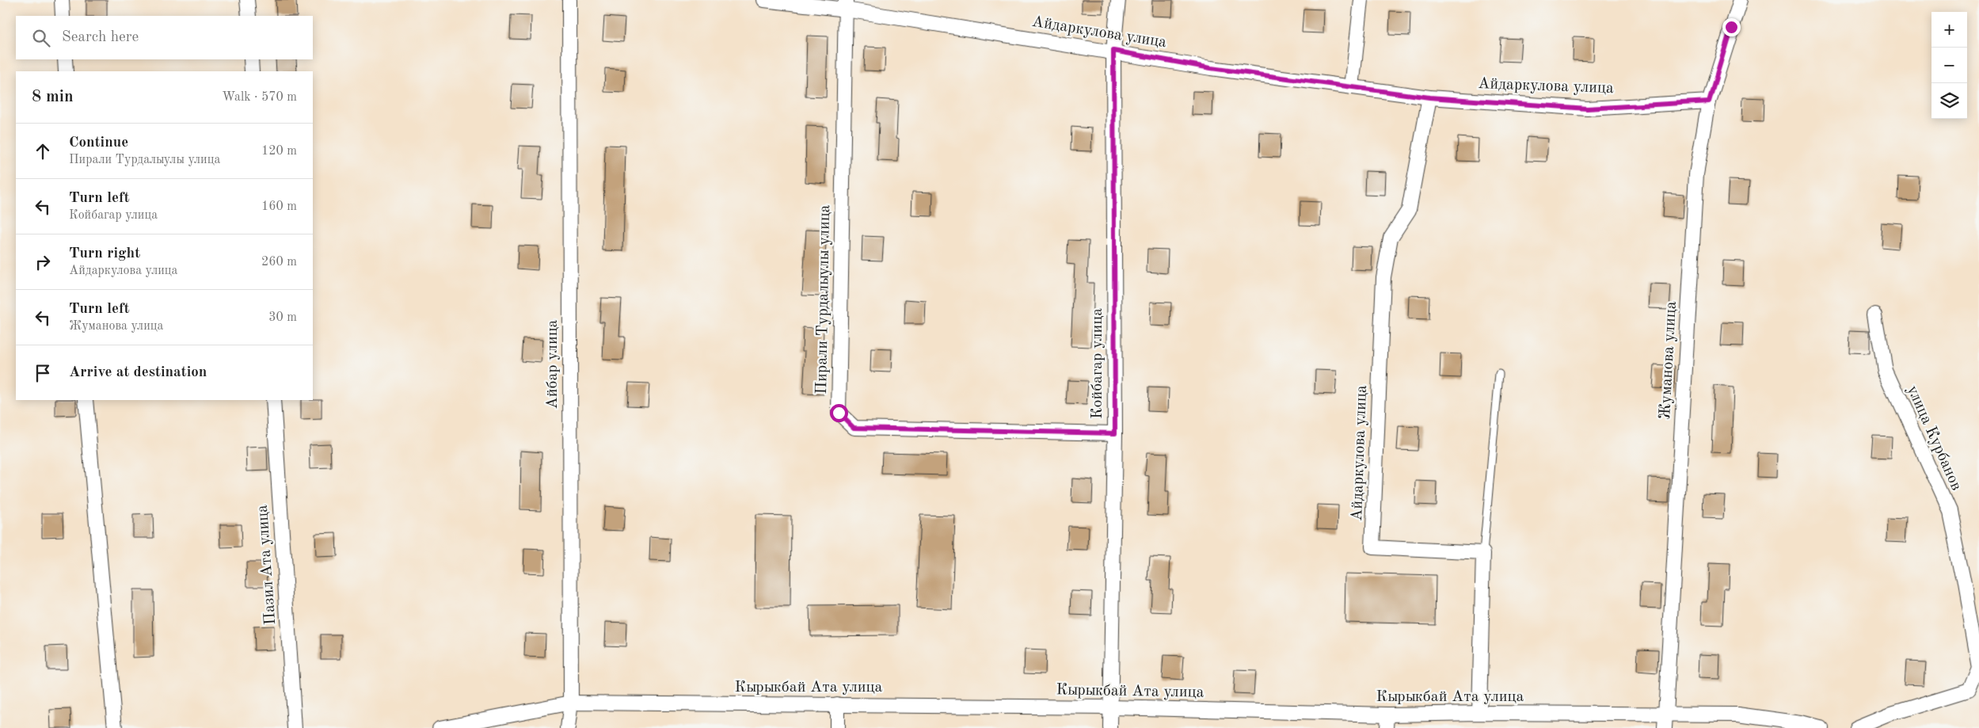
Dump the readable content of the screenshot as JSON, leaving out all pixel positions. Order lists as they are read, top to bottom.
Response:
{
  "streets": {
    "street": [
      "Айдаркулова улица",
      "Пирали Турдалыулы улица",
      "Жуманова улица",
      "Койбагар улица",
      "Айбар улица",
      "улица Курбанов",
      "Пазил Ата улица",
      "Кырыкбай Ата улица"
    ]
  },
  "crossings": [
    ["Айдаркулова улица", "Пирали Турдалыулы улица"],
    ["Айдаркулова улица", "Жуманова улица"],
    ["Айдаркулова улица", "Койбагар улица"],
    ["Пирали Турдалыулы улица", "Койбагар улица"],
    ["Жуманова улица", "Кырыкбай Ата улица"],
    ["Койбагар улица", "Кырыкбай Ата улица"],
    ["Айбар улица", "Кырыкбай Ата улица"]
  ],
  "page": {
    "map_buttons": ["+", "−"],
    "search": "Search here",
    "heading": ["8 min", "Walk · 570 m"],
    "list": [
      ["Continue", "Пирали Турдалыулы улица", "120 m"],
      ["Turn left", "Койбагар улица", "160 m"],
      ["Turn right", "Айдаркулова улица", "260 m"],
      ["Turn left", "Жуманова улица", "30 m"],
      "Arrive at destination"
    ]
  }
}
